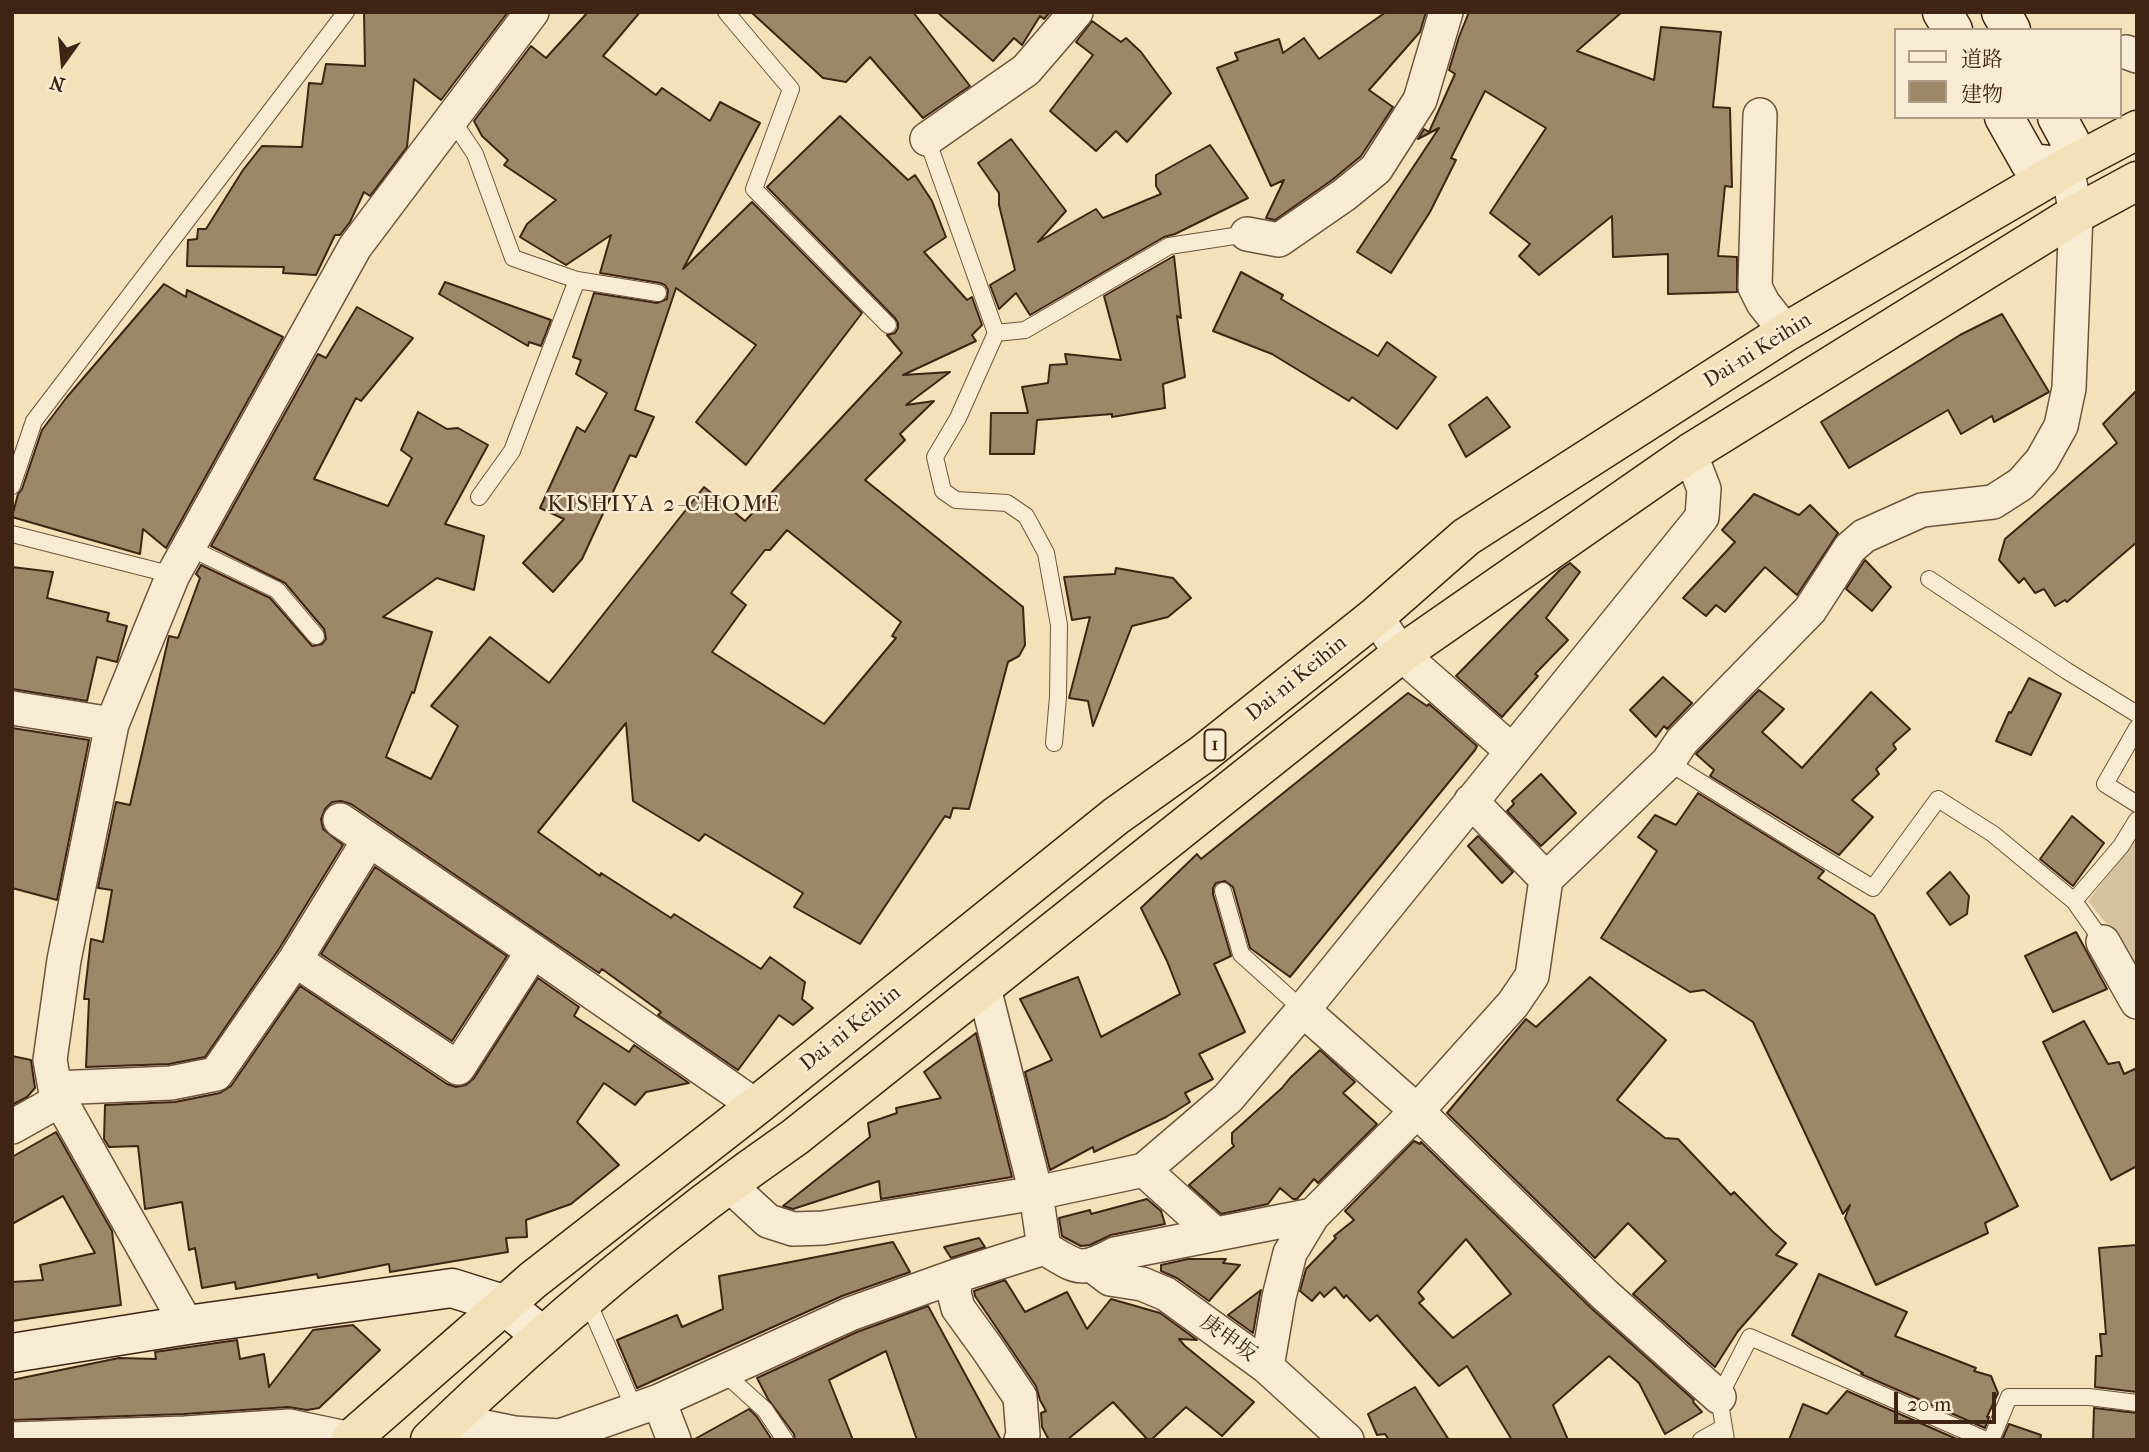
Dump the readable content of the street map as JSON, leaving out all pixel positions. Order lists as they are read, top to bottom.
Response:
{
  "streets": {
    "highway": ["Dai-ni Keihin", "1"],
    "street": ["庚申坂"]
  },
  "districts": ["KISHIYA 2-CHOME"],
  "legend": ["道路", "建物"],
  "scale_bar": "20 m",
  "north": "bottom"
}
